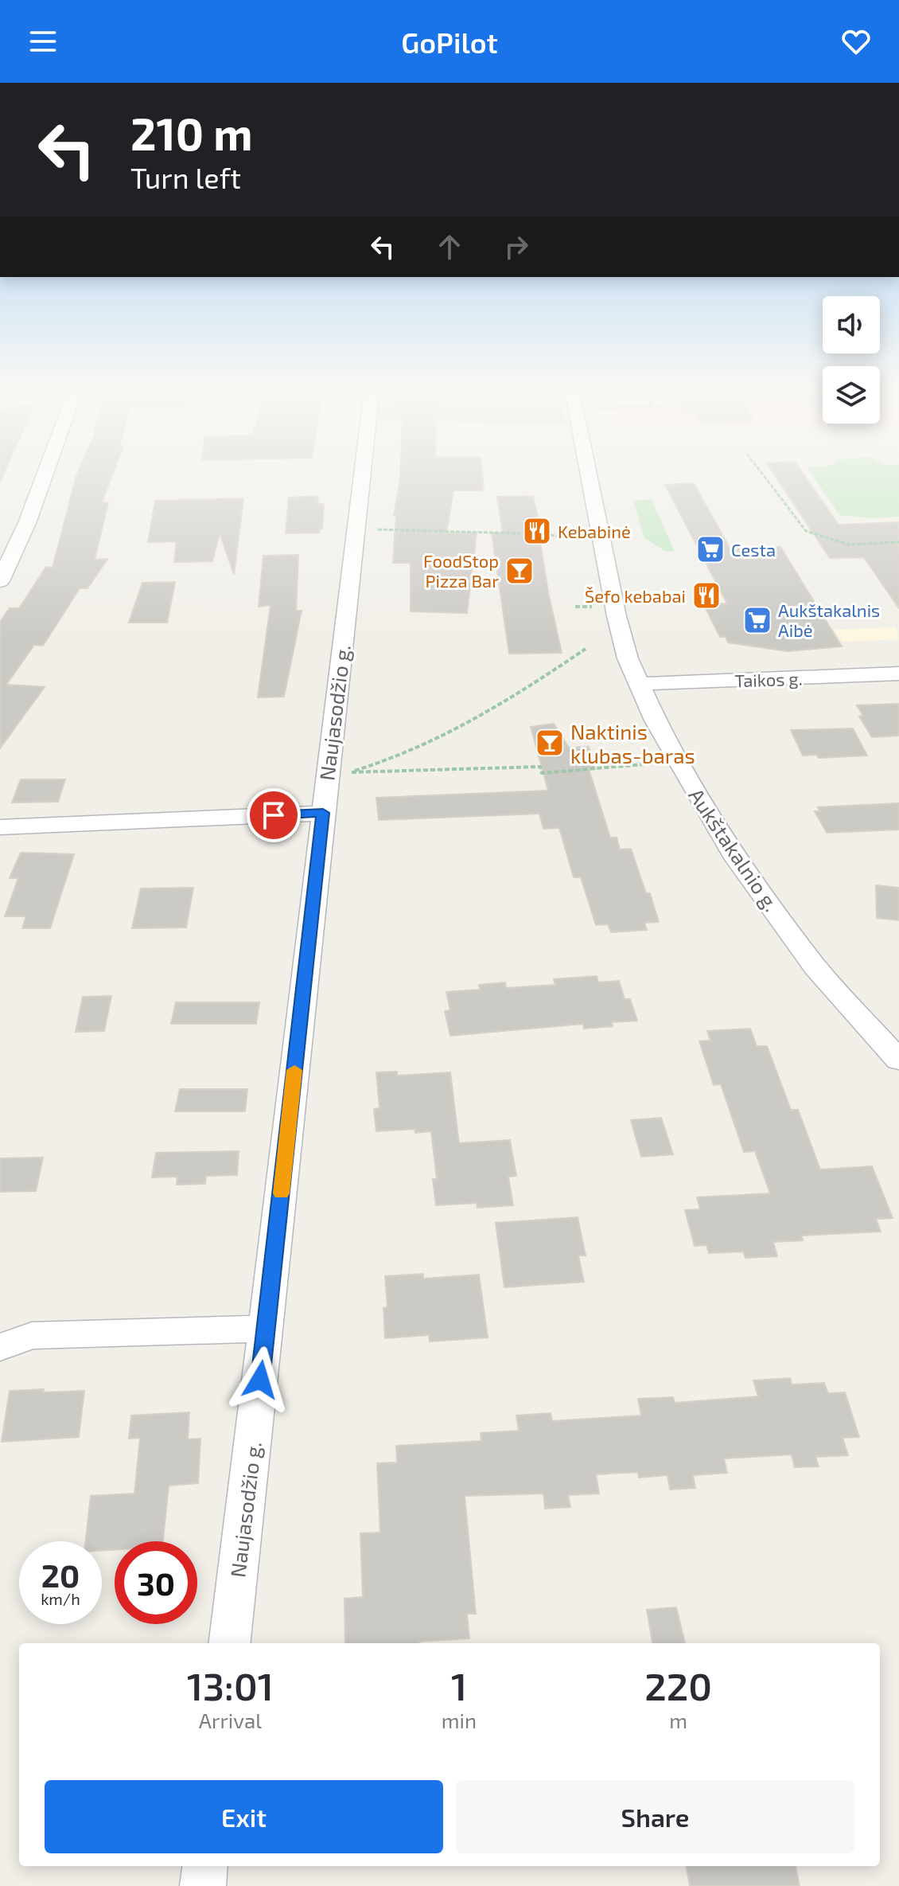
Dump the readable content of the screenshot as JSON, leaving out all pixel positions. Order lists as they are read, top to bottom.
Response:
{
  "streets": {
    "street": ["Taikos g.", "Naujasodžio g.", "Aukštakalnio g."]
  },
  "crossings": [
    ["Taikos g.", "Aukštakalnio g."]
  ],
  "places": {
    "restaurant": ["Kebabinė", "Šefo kebabai"],
    "supermarket": ["Cesta", "Aukštakalnis Aibė"],
    "bar": ["FoodStop Pizza Bar", "Naktinis klubas-baras"]
  },
  "page": {
    "header": "GoPilot",
    "turn": ["210 m", "Turn left"],
    "speed": "20 km/h",
    "limit": "30",
    "eta": [
      "13:01",
      "Arrival",
      "1",
      "min",
      "220",
      "m"
    ],
    "buttons": ["Exit", "Share"]
  }
}
